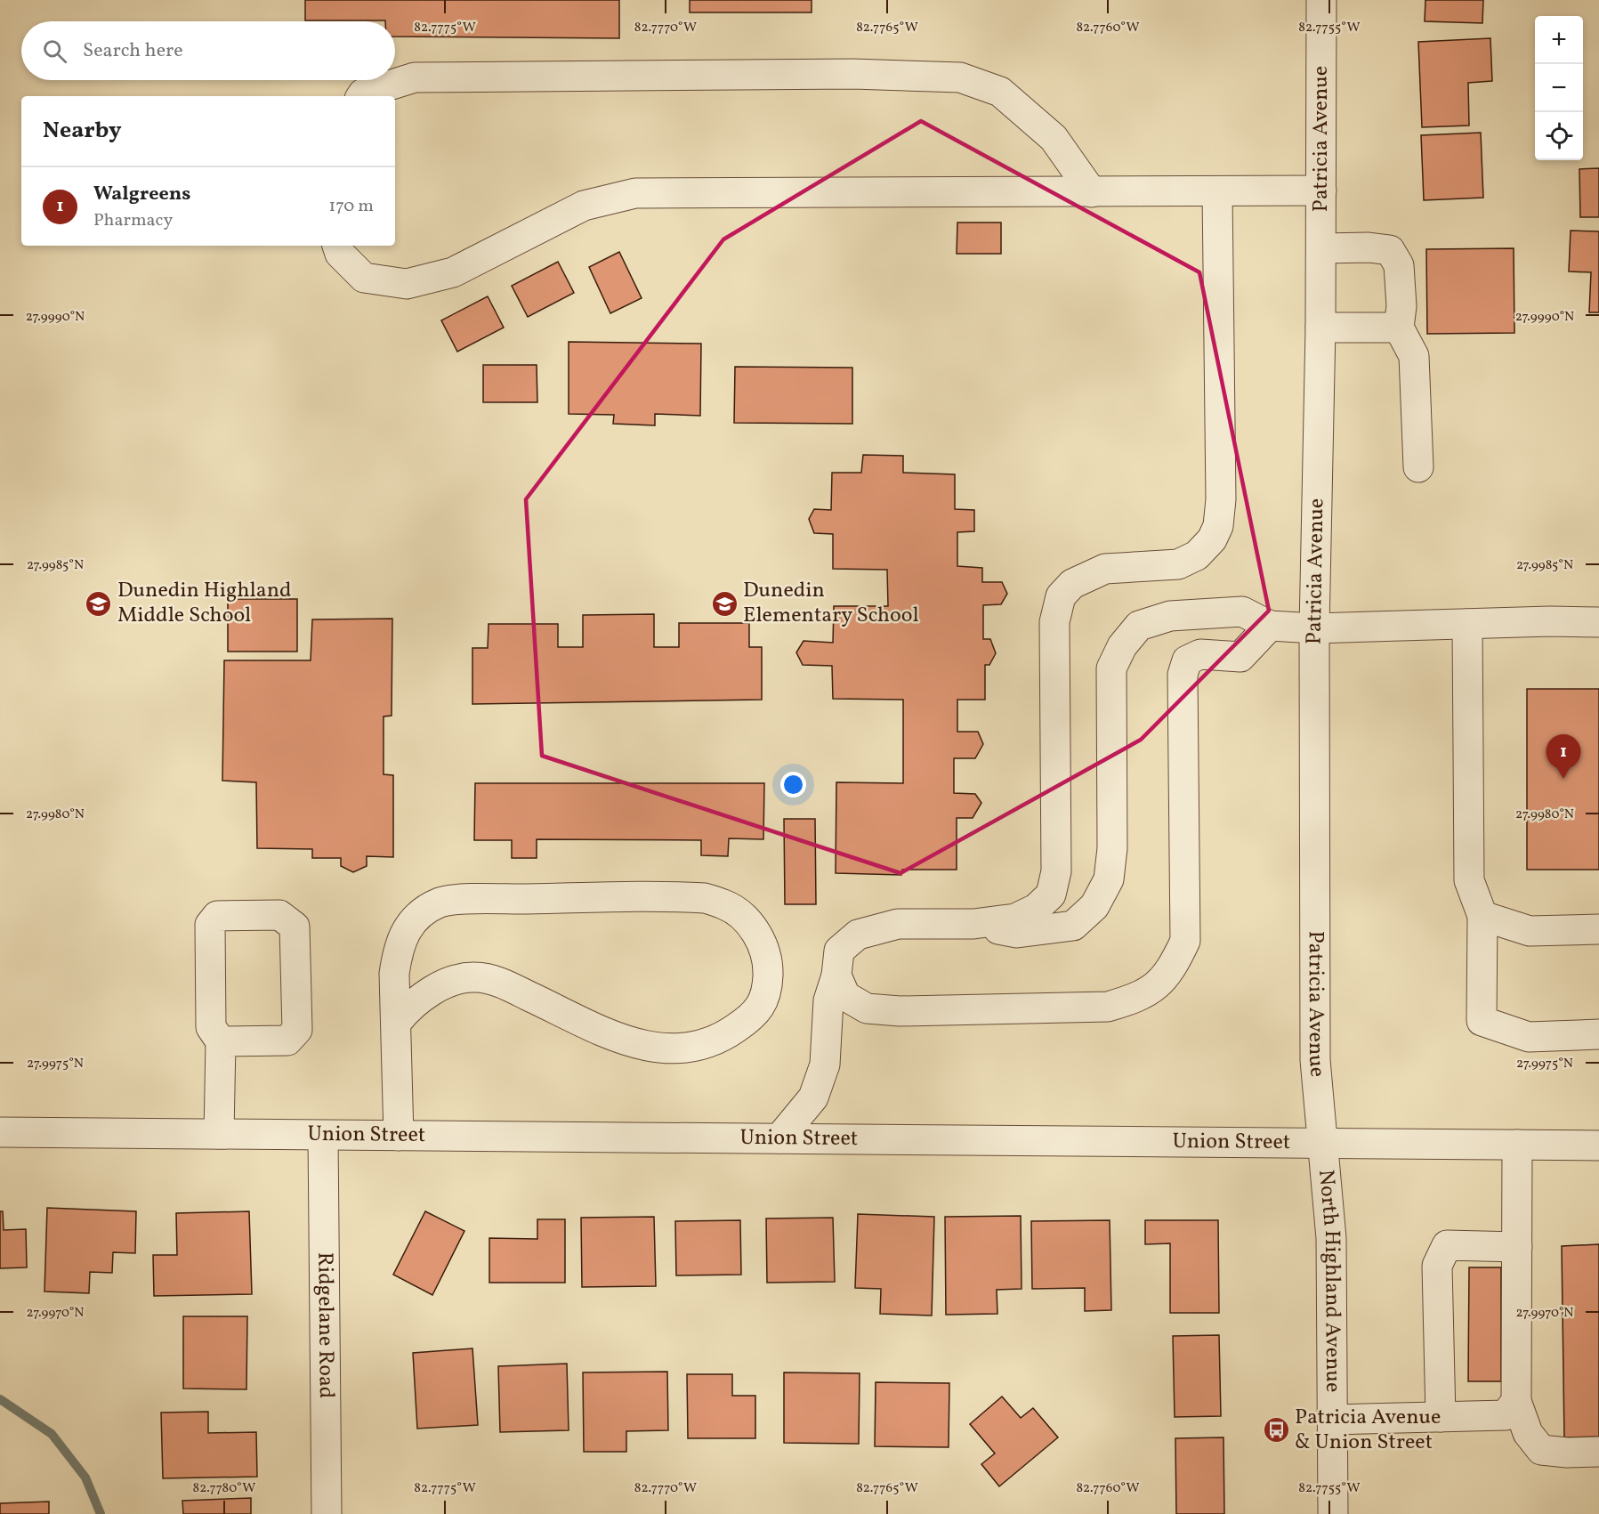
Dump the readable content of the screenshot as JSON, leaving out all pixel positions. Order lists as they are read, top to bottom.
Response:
{
  "streets": {
    "street": [
      "Patricia Avenue",
      "Union Street",
      "North Highland Avenue",
      "Ridgelane Road"
    ]
  },
  "crossings": [
    ["Patricia Avenue", "Union Street"],
    ["Patricia Avenue", "North Highland Avenue"],
    ["Union Street", "North Highland Avenue"],
    ["Union Street", "Ridgelane Road"]
  ],
  "places": {
    "school or university": ["Dunedin Highland Middle School", "Dunedin Elementary School"],
    "bus stop": ["Patricia Avenue & Union Street"]
  },
  "page": {
    "map_buttons": ["+", "−"],
    "search": "Search here",
    "heading": "Nearby",
    "list": [
      {
        "mark": "1",
        "name": "Walgreens",
        "note": "Pharmacy",
        "value": "170 m"
      }
    ],
    "pins": "1"
  },
  "coordinates": [
    "82.7775°W",
    "82.7770°W",
    "82.7765°W",
    "82.7760°W",
    "82.7755°W",
    "27.9990°N",
    "27.9985°N",
    "27.9980°N",
    "27.9975°N",
    "27.9970°N",
    "82.7780°W"
  ]
}
